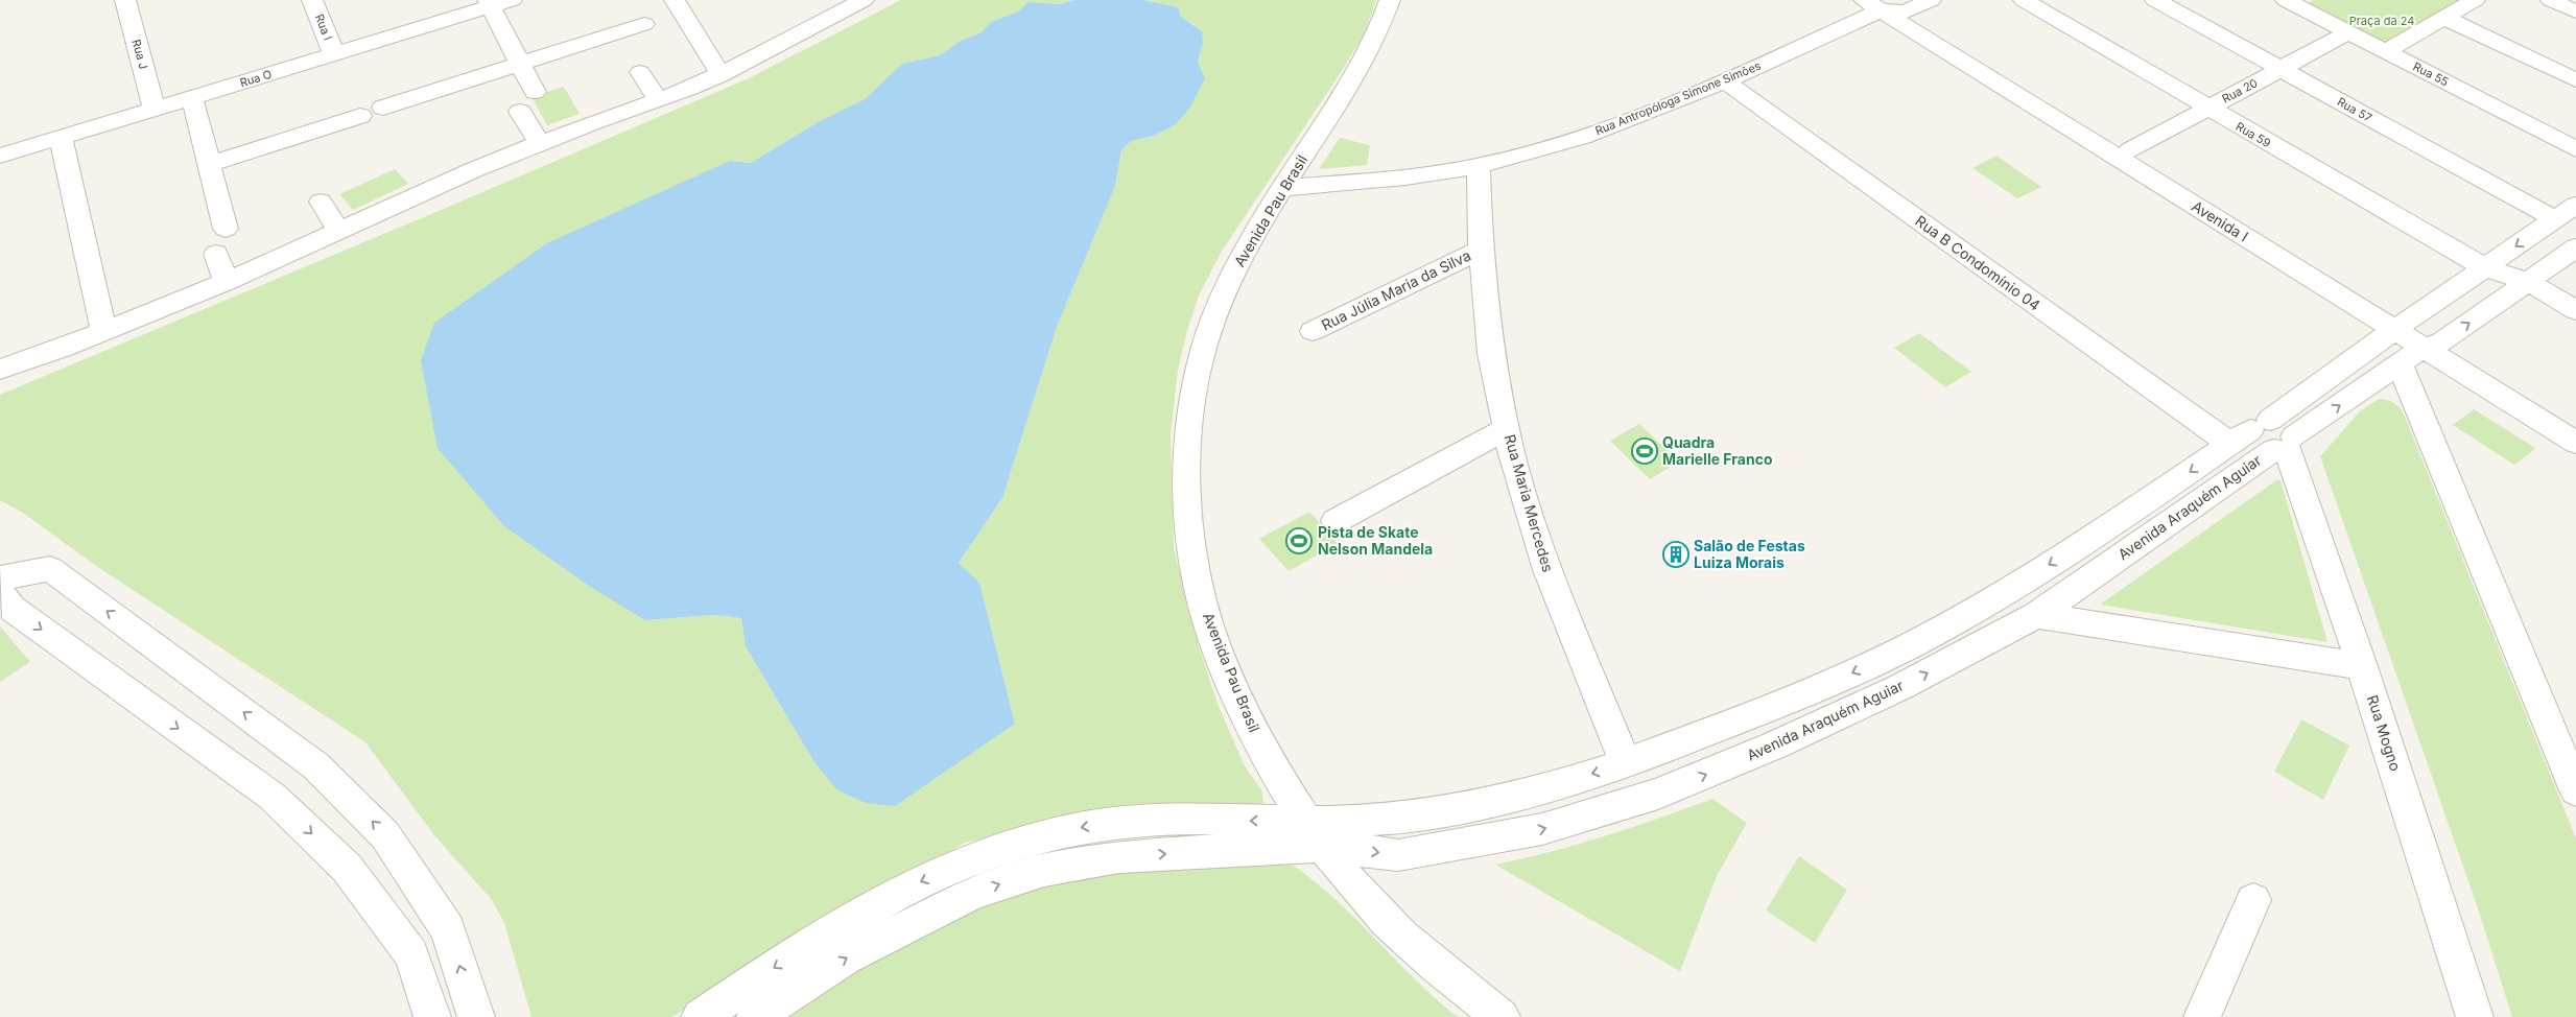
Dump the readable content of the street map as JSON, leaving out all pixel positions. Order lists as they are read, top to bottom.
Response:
{
  "streets": {
    "street": [
      "Rua I",
      "Rua J",
      "Rua 55",
      "Rua O",
      "Rua 20",
      "Rua Antropóloga Simone Simões",
      "Rua 57",
      "Rua 59",
      "Avenida Pau Brasil",
      "Avenida I",
      "Rua B Condomínio 04",
      "Rua Júlia Maria da Silva",
      "Rua Maria Mercedes",
      "Avenida Araquém Aguiar",
      "Rua Mogno"
    ]
  },
  "crossings": [
    ["Rua I", "Rua O"],
    ["Rua J", "Rua O"],
    ["Rua 55", "Rua 20"],
    ["Rua 20", "Rua 57"],
    ["Rua 20", "Rua 59"],
    ["Rua 20", "Avenida I"],
    ["Rua Antropóloga Simone Simões", "Avenida Pau Brasil"],
    ["Rua Antropóloga Simone Simões", "Avenida I"],
    ["Rua Antropóloga Simone Simões", "Rua B Condomínio 04"],
    ["Rua Antropóloga Simone Simões", "Rua Maria Mercedes"],
    ["Rua 57", "Avenida Araquém Aguiar"],
    ["Rua 59", "Avenida Araquém Aguiar"],
    ["Avenida Pau Brasil", "Avenida Araquém Aguiar"],
    ["Avenida I", "Avenida Araquém Aguiar"],
    ["Rua B Condomínio 04", "Avenida Araquém Aguiar"],
    ["Rua B Condomínio 04", "Rua Mogno"],
    ["Rua Júlia Maria da Silva", "Rua Maria Mercedes"],
    ["Rua Maria Mercedes", "Avenida Araquém Aguiar"],
    ["Avenida Araquém Aguiar", "Rua Mogno"]
  ],
  "parks": ["Praça da 24"],
  "places": {
    "sports": ["Quadra Marielle Franco", "Pista de Skate Nelson Mandela"],
    "building": ["Salão de Festas Luiza Morais"]
  }
}
